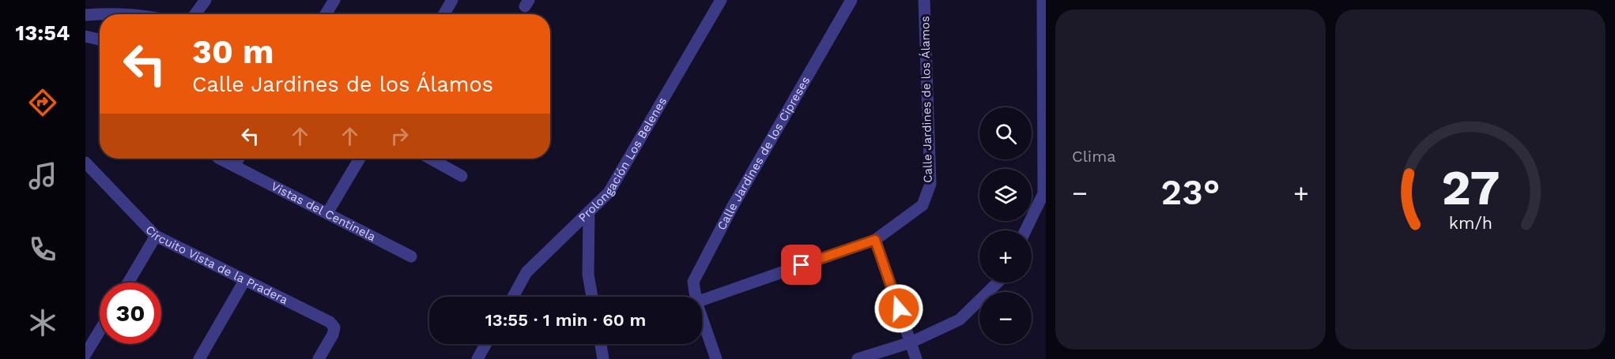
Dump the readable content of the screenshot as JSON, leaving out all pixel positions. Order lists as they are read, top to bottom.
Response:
{
  "streets": {
    "street": [
      "Calle Jardines de los Álamos",
      "Calle Jardines de los Cipreses",
      "Prolongación Los Belenes",
      "Vistas del Centinela",
      "Circuito Vista de la Pradera"
    ]
  },
  "page": {
    "tabs": "13:54",
    "tile": "Clima",
    "turn": ["30 m", "Calle Jardines de los Álamos"],
    "map_buttons": ["+", "−"],
    "heat": ["−", "23°", "+"],
    "limit": "30",
    "trip": "13:55 · 1 min · 60 m",
    "gauge": ["27", "km/h"]
  }
}
